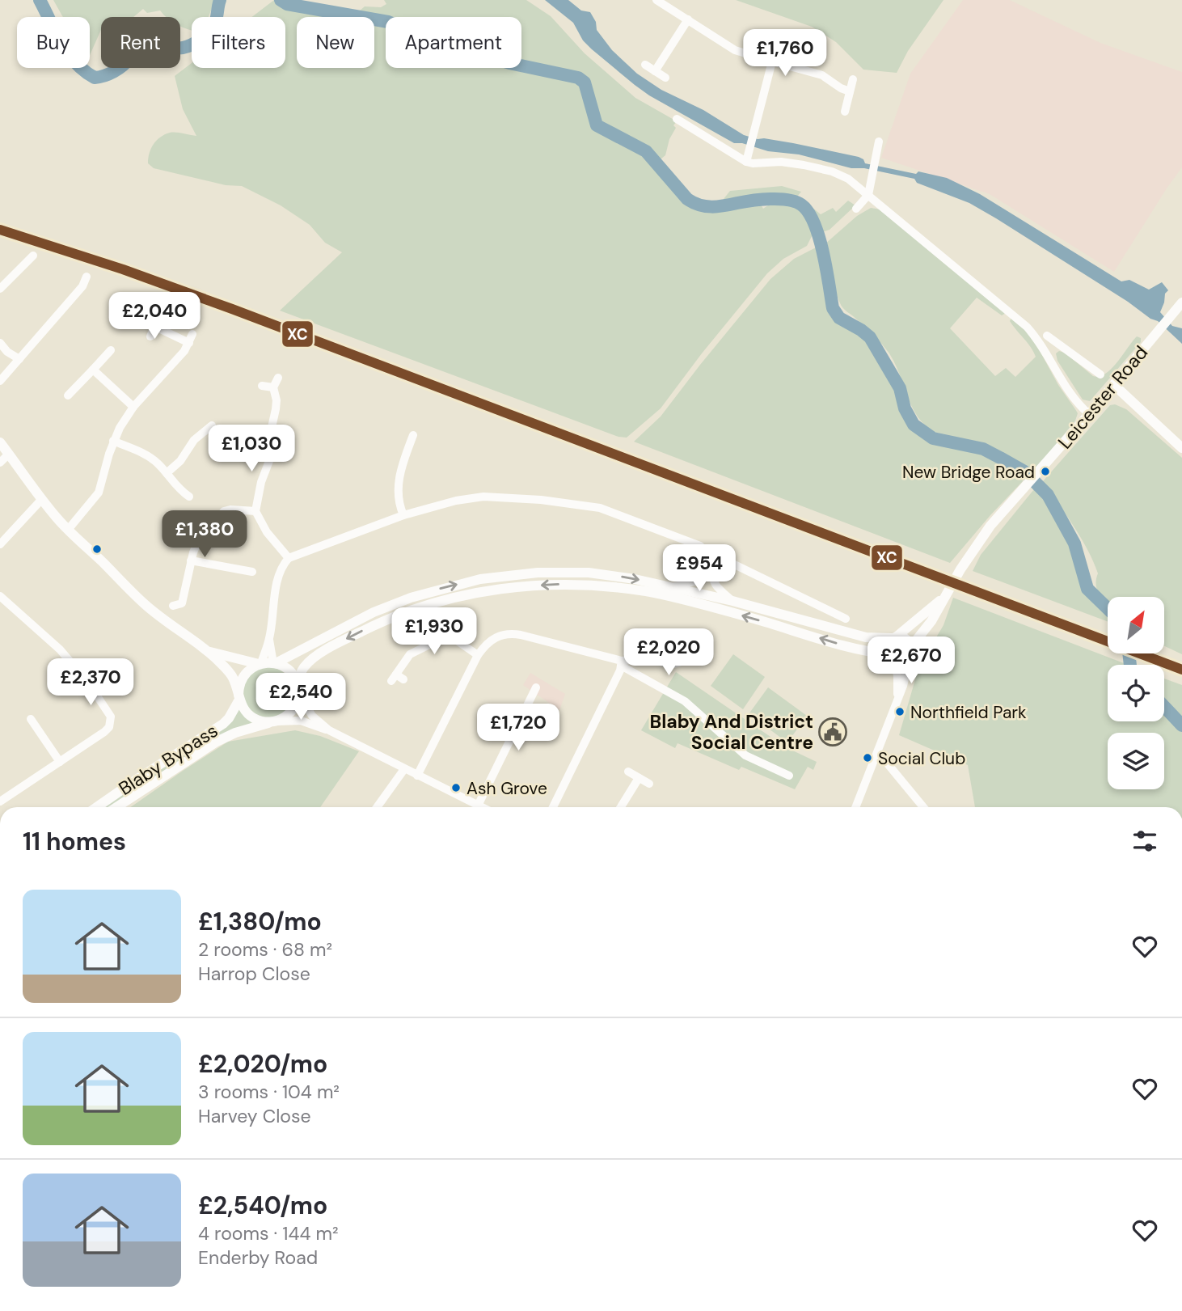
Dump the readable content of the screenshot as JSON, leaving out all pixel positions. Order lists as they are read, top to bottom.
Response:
{
  "streets": {
    "main road": ["Leicester Road", "Blaby Bypass"]
  },
  "places": {
    "other": [
      "New Bridge Road",
      "Northfield Park",
      "Social Club",
      "Ash Grove"
    ],
    "public building": ["Blaby And District Social Centre"]
  },
  "lines": ["transit line XC"],
  "north": "top right",
  "page": {
    "chip": [
      "Buy",
      "Rent",
      "Filters",
      "New",
      "Apartment"
    ],
    "price": [
      "£1,760",
      "£2,040",
      "£1,030",
      "£1,380",
      "£954",
      "£1,930",
      "£2,020",
      "£2,670",
      "£2,370",
      "£2,540",
      "£1,720"
    ],
    "heading": "11 homes",
    "list": [
      {
        "name": "£1,380/mo",
        "note": "2 rooms · 68 m² · Harrop Close"
      },
      {
        "name": "£2,020/mo",
        "note": "3 rooms · 104 m² · Harvey Close"
      },
      {
        "name": "£2,540/mo",
        "note": "4 rooms · 144 m² · Enderby Road"
      }
    ]
  }
}
